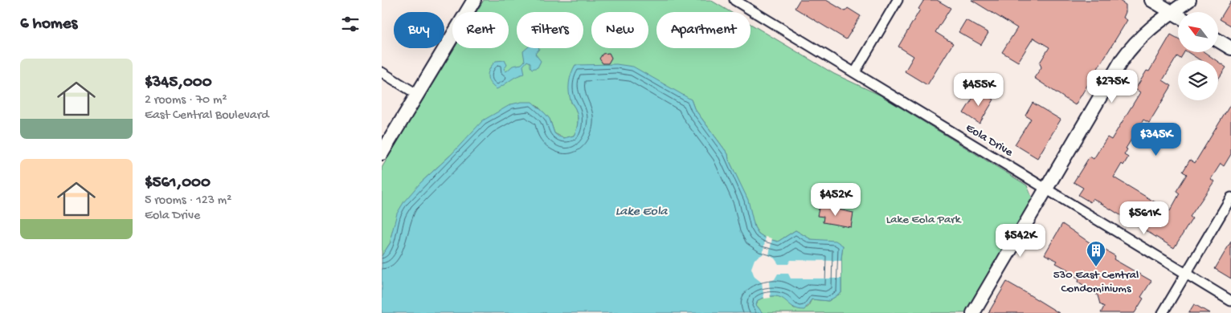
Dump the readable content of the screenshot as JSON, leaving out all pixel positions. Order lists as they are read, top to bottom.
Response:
{
  "streets": {
    "street": ["Eola Drive"]
  },
  "water": ["Lake Eola"],
  "parks": ["Lake Eola Park"],
  "places": {
    "building": ["530 East Central Condominiums"]
  },
  "north": "top left",
  "page": {
    "heading": "6 homes",
    "chip": [
      "Buy",
      "Rent",
      "Filters",
      "New",
      "Apartment"
    ],
    "list": [
      {
        "name": "$345,000",
        "note": "2 rooms · 70 m² · East Central Boulevard"
      },
      {
        "name": "$561,000",
        "note": "5 rooms · 123 m² · Eola Drive"
      }
    ],
    "price": [
      "$275K",
      "$455K",
      "$345K",
      "$452K",
      "$561K",
      "$542K"
    ]
  }
}
